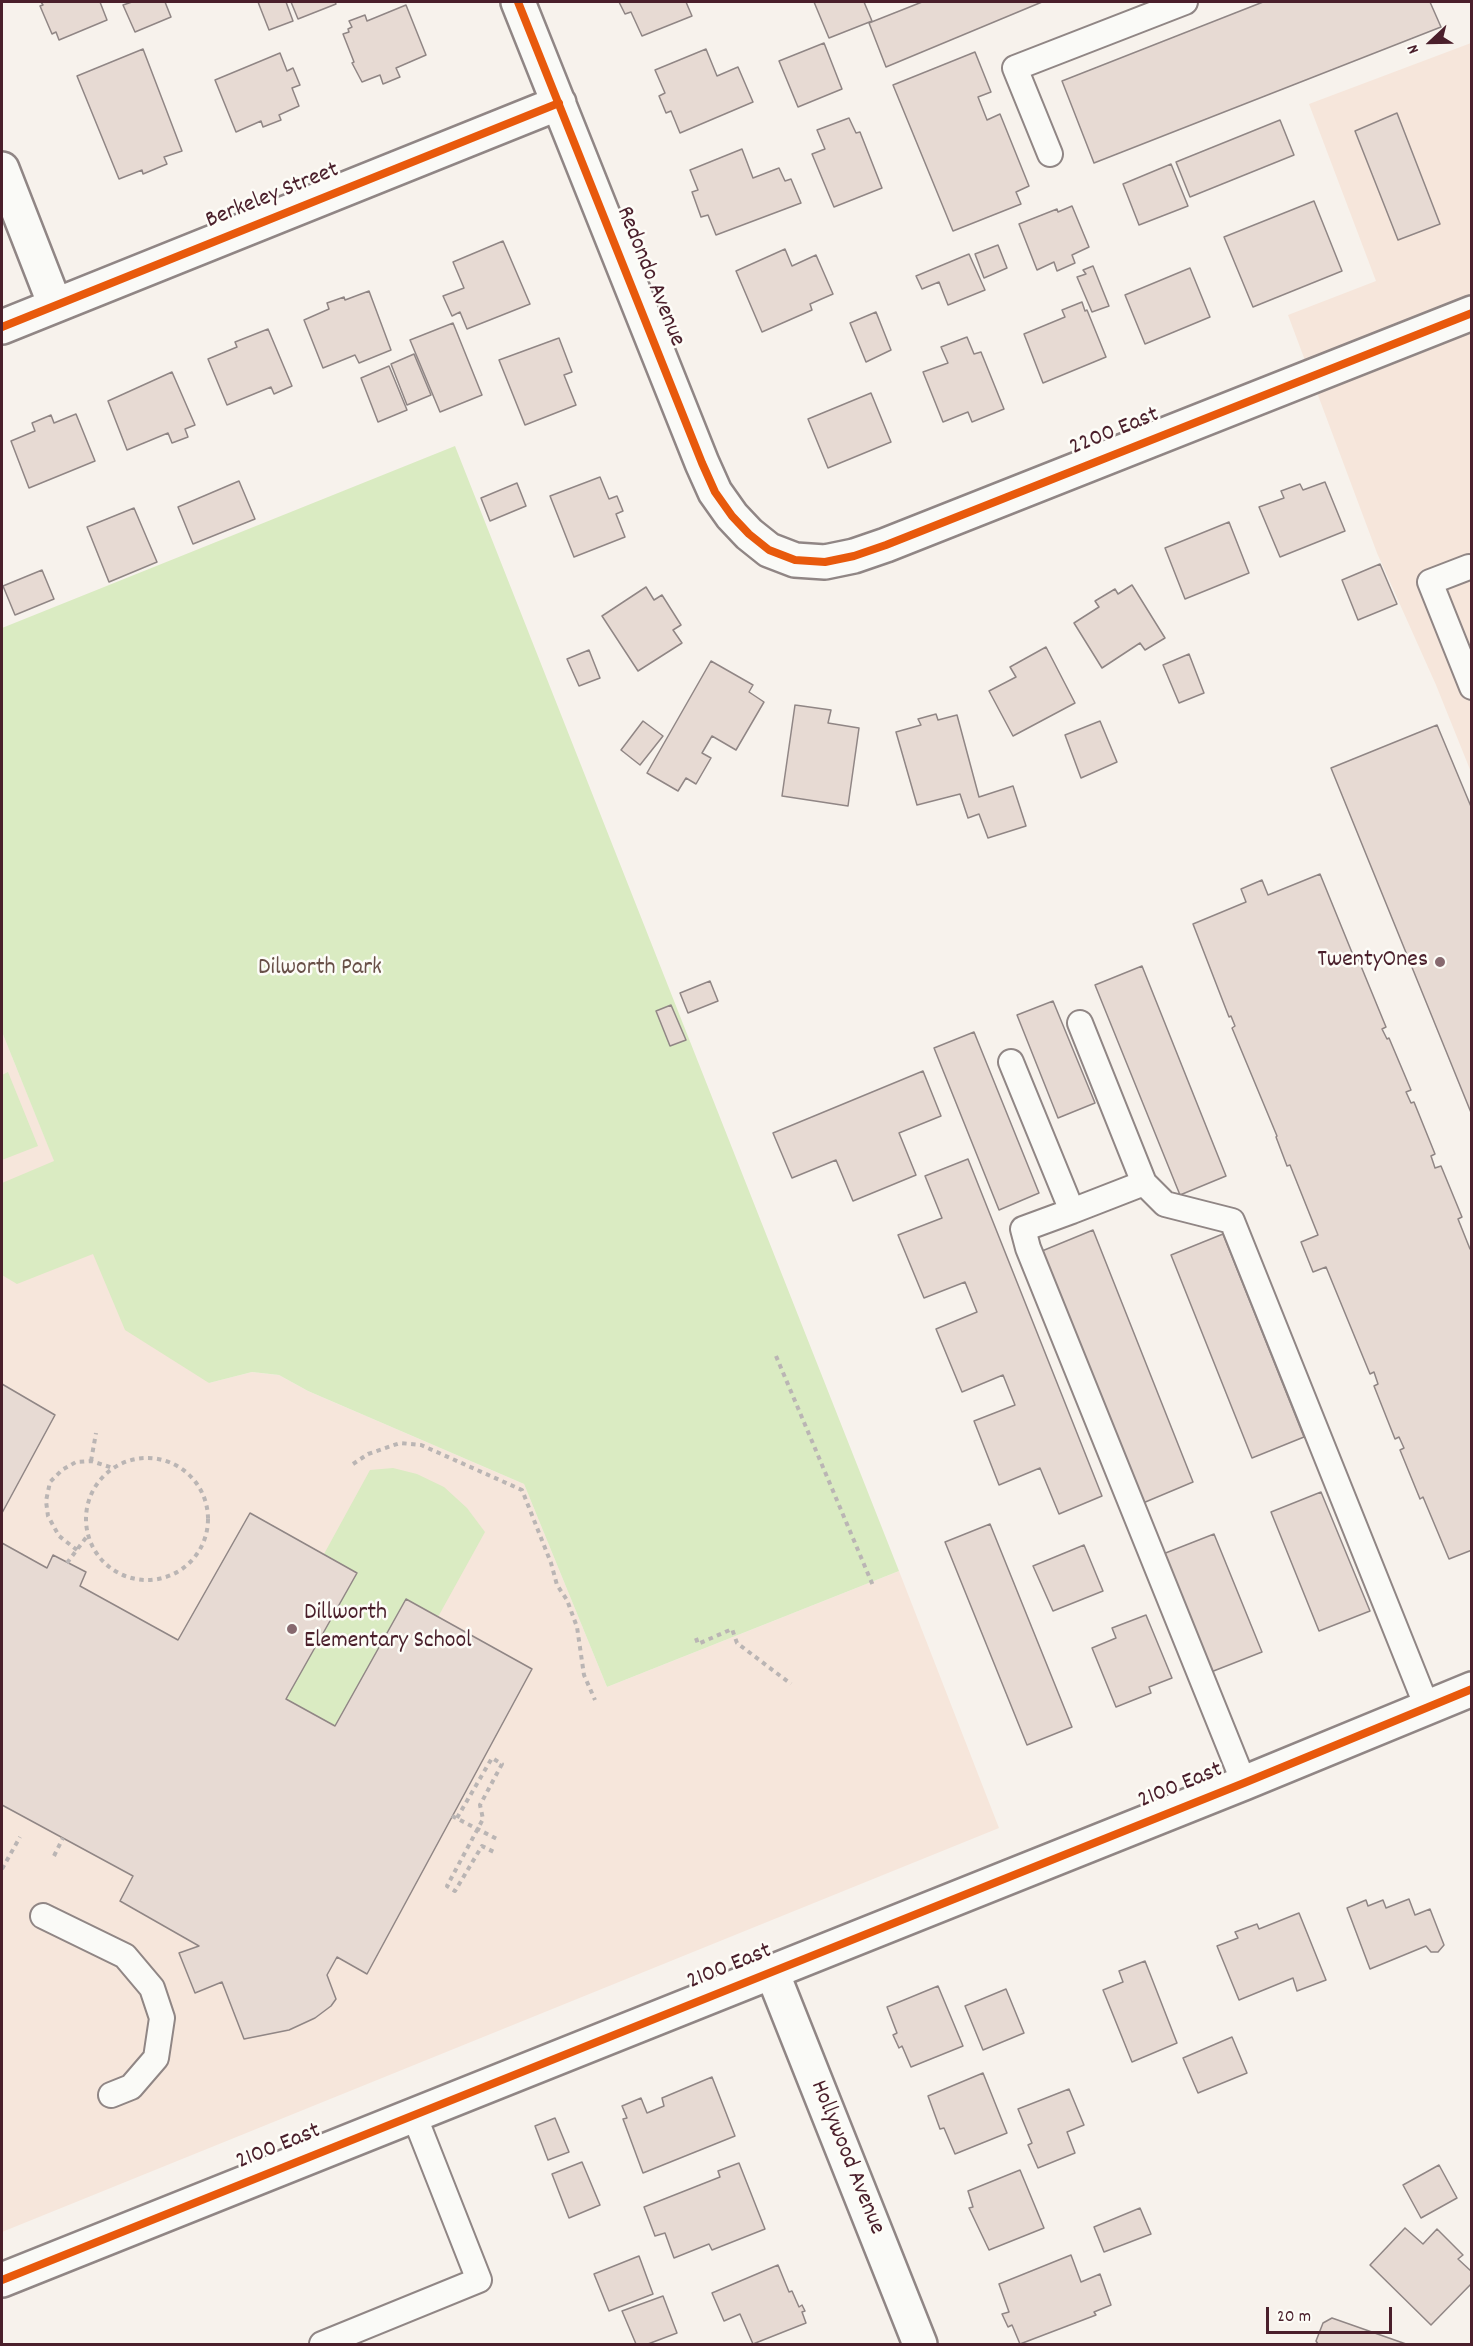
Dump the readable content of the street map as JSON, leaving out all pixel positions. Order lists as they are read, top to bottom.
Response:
{
  "streets": {
    "street": [
      "Berkeley Street",
      "Redondo Avenue",
      "2200 East",
      "2100 East",
      "Hollywood Avenue"
    ]
  },
  "crossings": [
    ["Berkeley Street", "Redondo Avenue"],
    ["Redondo Avenue", "2200 East"],
    ["2100 East", "Hollywood Avenue"]
  ],
  "parks": ["Dilworth Park"],
  "places": ["TwentyOnes", "Dillworth Elementary School"],
  "scale_bar": "20 m",
  "north": "left"
}
